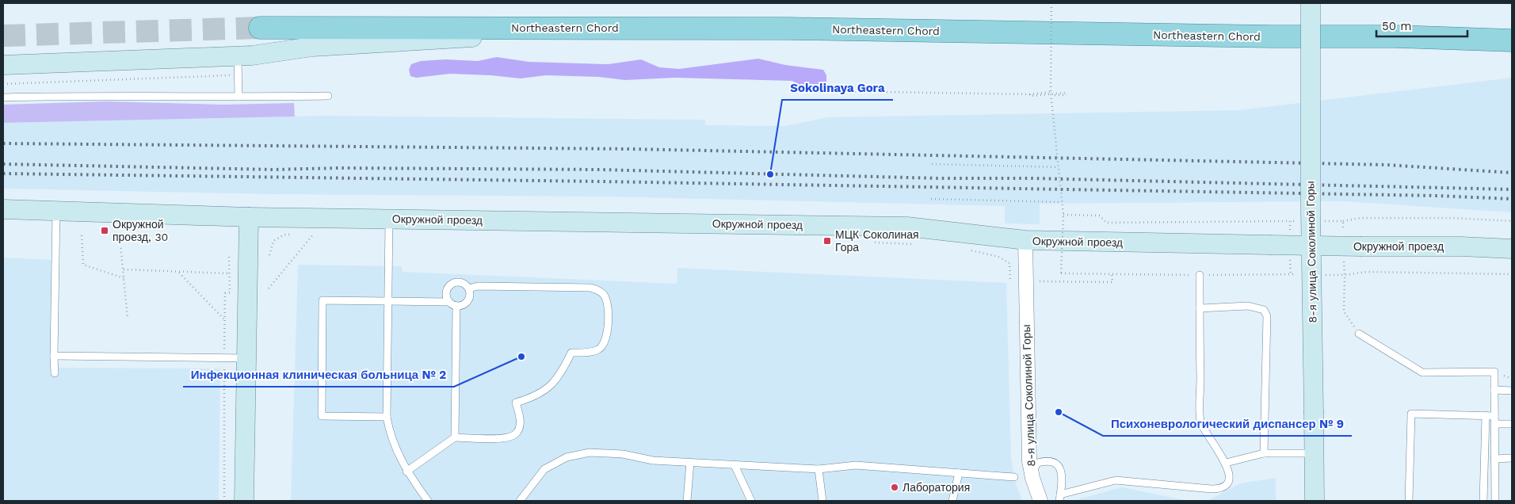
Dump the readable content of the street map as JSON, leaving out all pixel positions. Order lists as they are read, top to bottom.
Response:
{
  "streets": {
    "main road": ["Northeastern Chord"],
    "street": ["Окружной проезд", "8-я улица Соколиной Горы"]
  },
  "crossings": [
    ["Окружной проезд", "8-я улица Соколиной Горы"]
  ],
  "places": {
    "other": [
      "Sokolinaya Gora",
      "Инфекционная клиническая больница № 2",
      "Психоневрологический диспансер № 9",
      "Лаборатория"
    ],
    "transit": ["Окружной проезд, 30", "МЦК Соколиная Гора"]
  },
  "scale_bar": "50 m"
}
